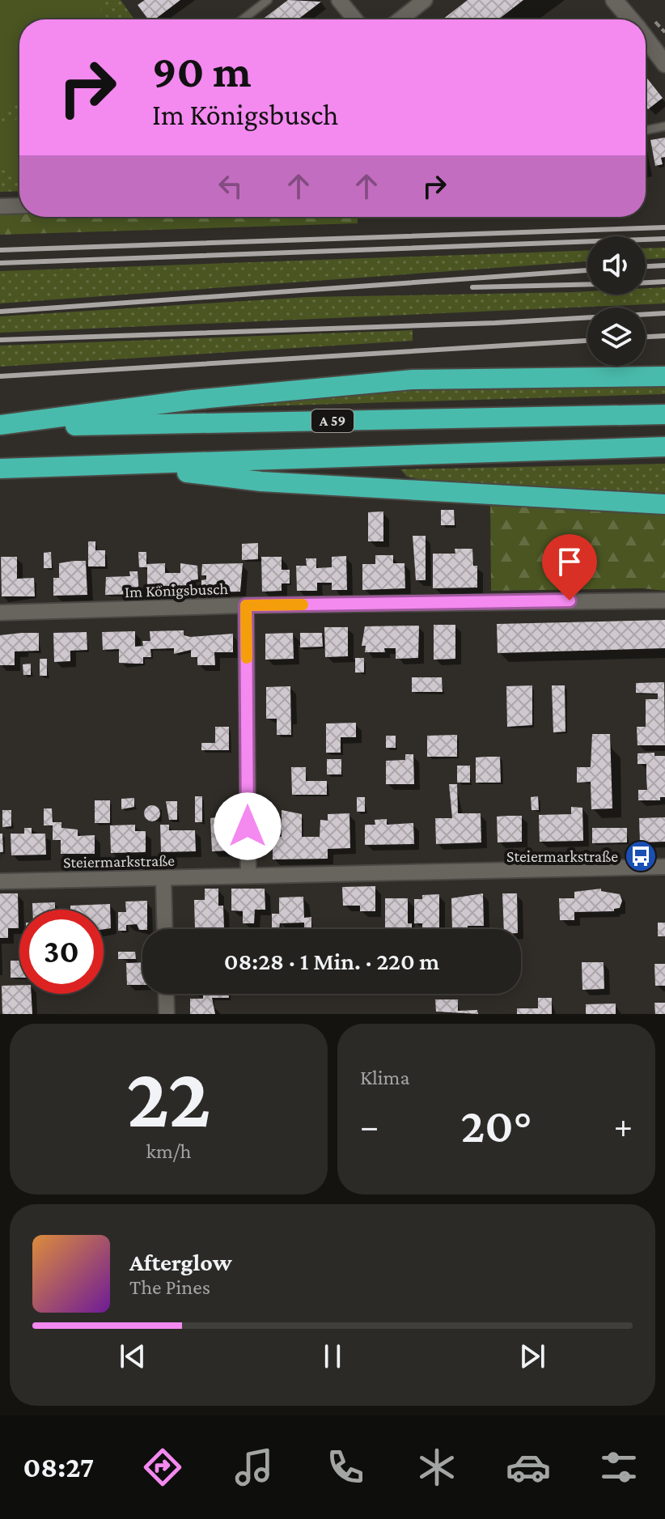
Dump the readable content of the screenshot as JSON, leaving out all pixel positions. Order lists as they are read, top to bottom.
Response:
{
  "streets": {
    "highway": ["A 59"],
    "street": ["Im Königsbusch", "Steiermarkstraße"]
  },
  "places": {
    "bus stop": ["Steiermarkstraße"]
  },
  "page": {
    "turn": ["90 m", "Im Königsbusch"],
    "limit": "30",
    "trip": "08:28 · 1 Min. · 220 m",
    "tile": [
      ["22", "km/h"],
      "Klima"
    ],
    "heat": ["−", "20°", "+"],
    "song": ["Afterglow", "The Pines"],
    "tabs": "08:27"
  }
}
